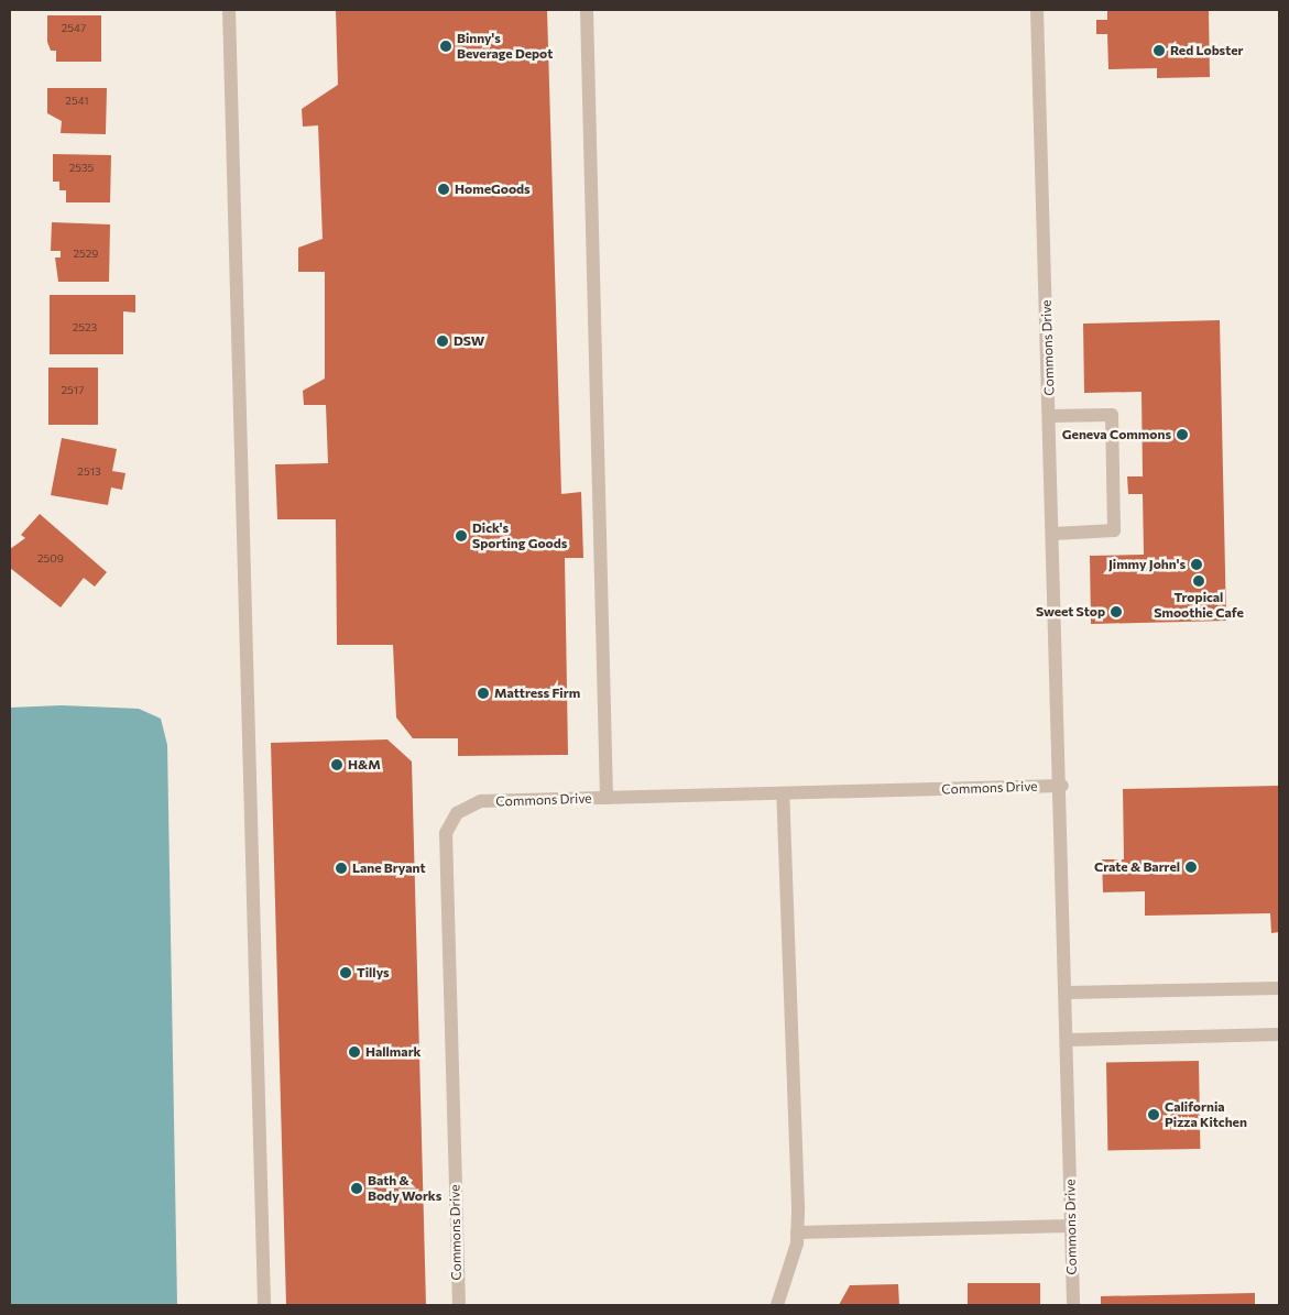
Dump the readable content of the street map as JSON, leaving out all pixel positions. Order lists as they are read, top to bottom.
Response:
{
  "streets": {
    "lane": ["Commons Drive"]
  },
  "places": [
    "Binny's Beverage Depot",
    "Red Lobster",
    "HomeGoods",
    "DSW",
    "Geneva Commons",
    "Dick's Sporting Goods",
    "Jimmy John's",
    "Tropical Smoothie Cafe",
    "Sweet Stop",
    "Mattress Firm",
    "H&M",
    "Crate & Barrel",
    "Lane Bryant",
    "Tillys",
    "Hallmark",
    "California Pizza Kitchen",
    "Bath & Body Works"
  ],
  "house_numbers": [
    "2547",
    "2541",
    "2535",
    "2529",
    "2523",
    "2517",
    "2513",
    "2509"
  ]
}
